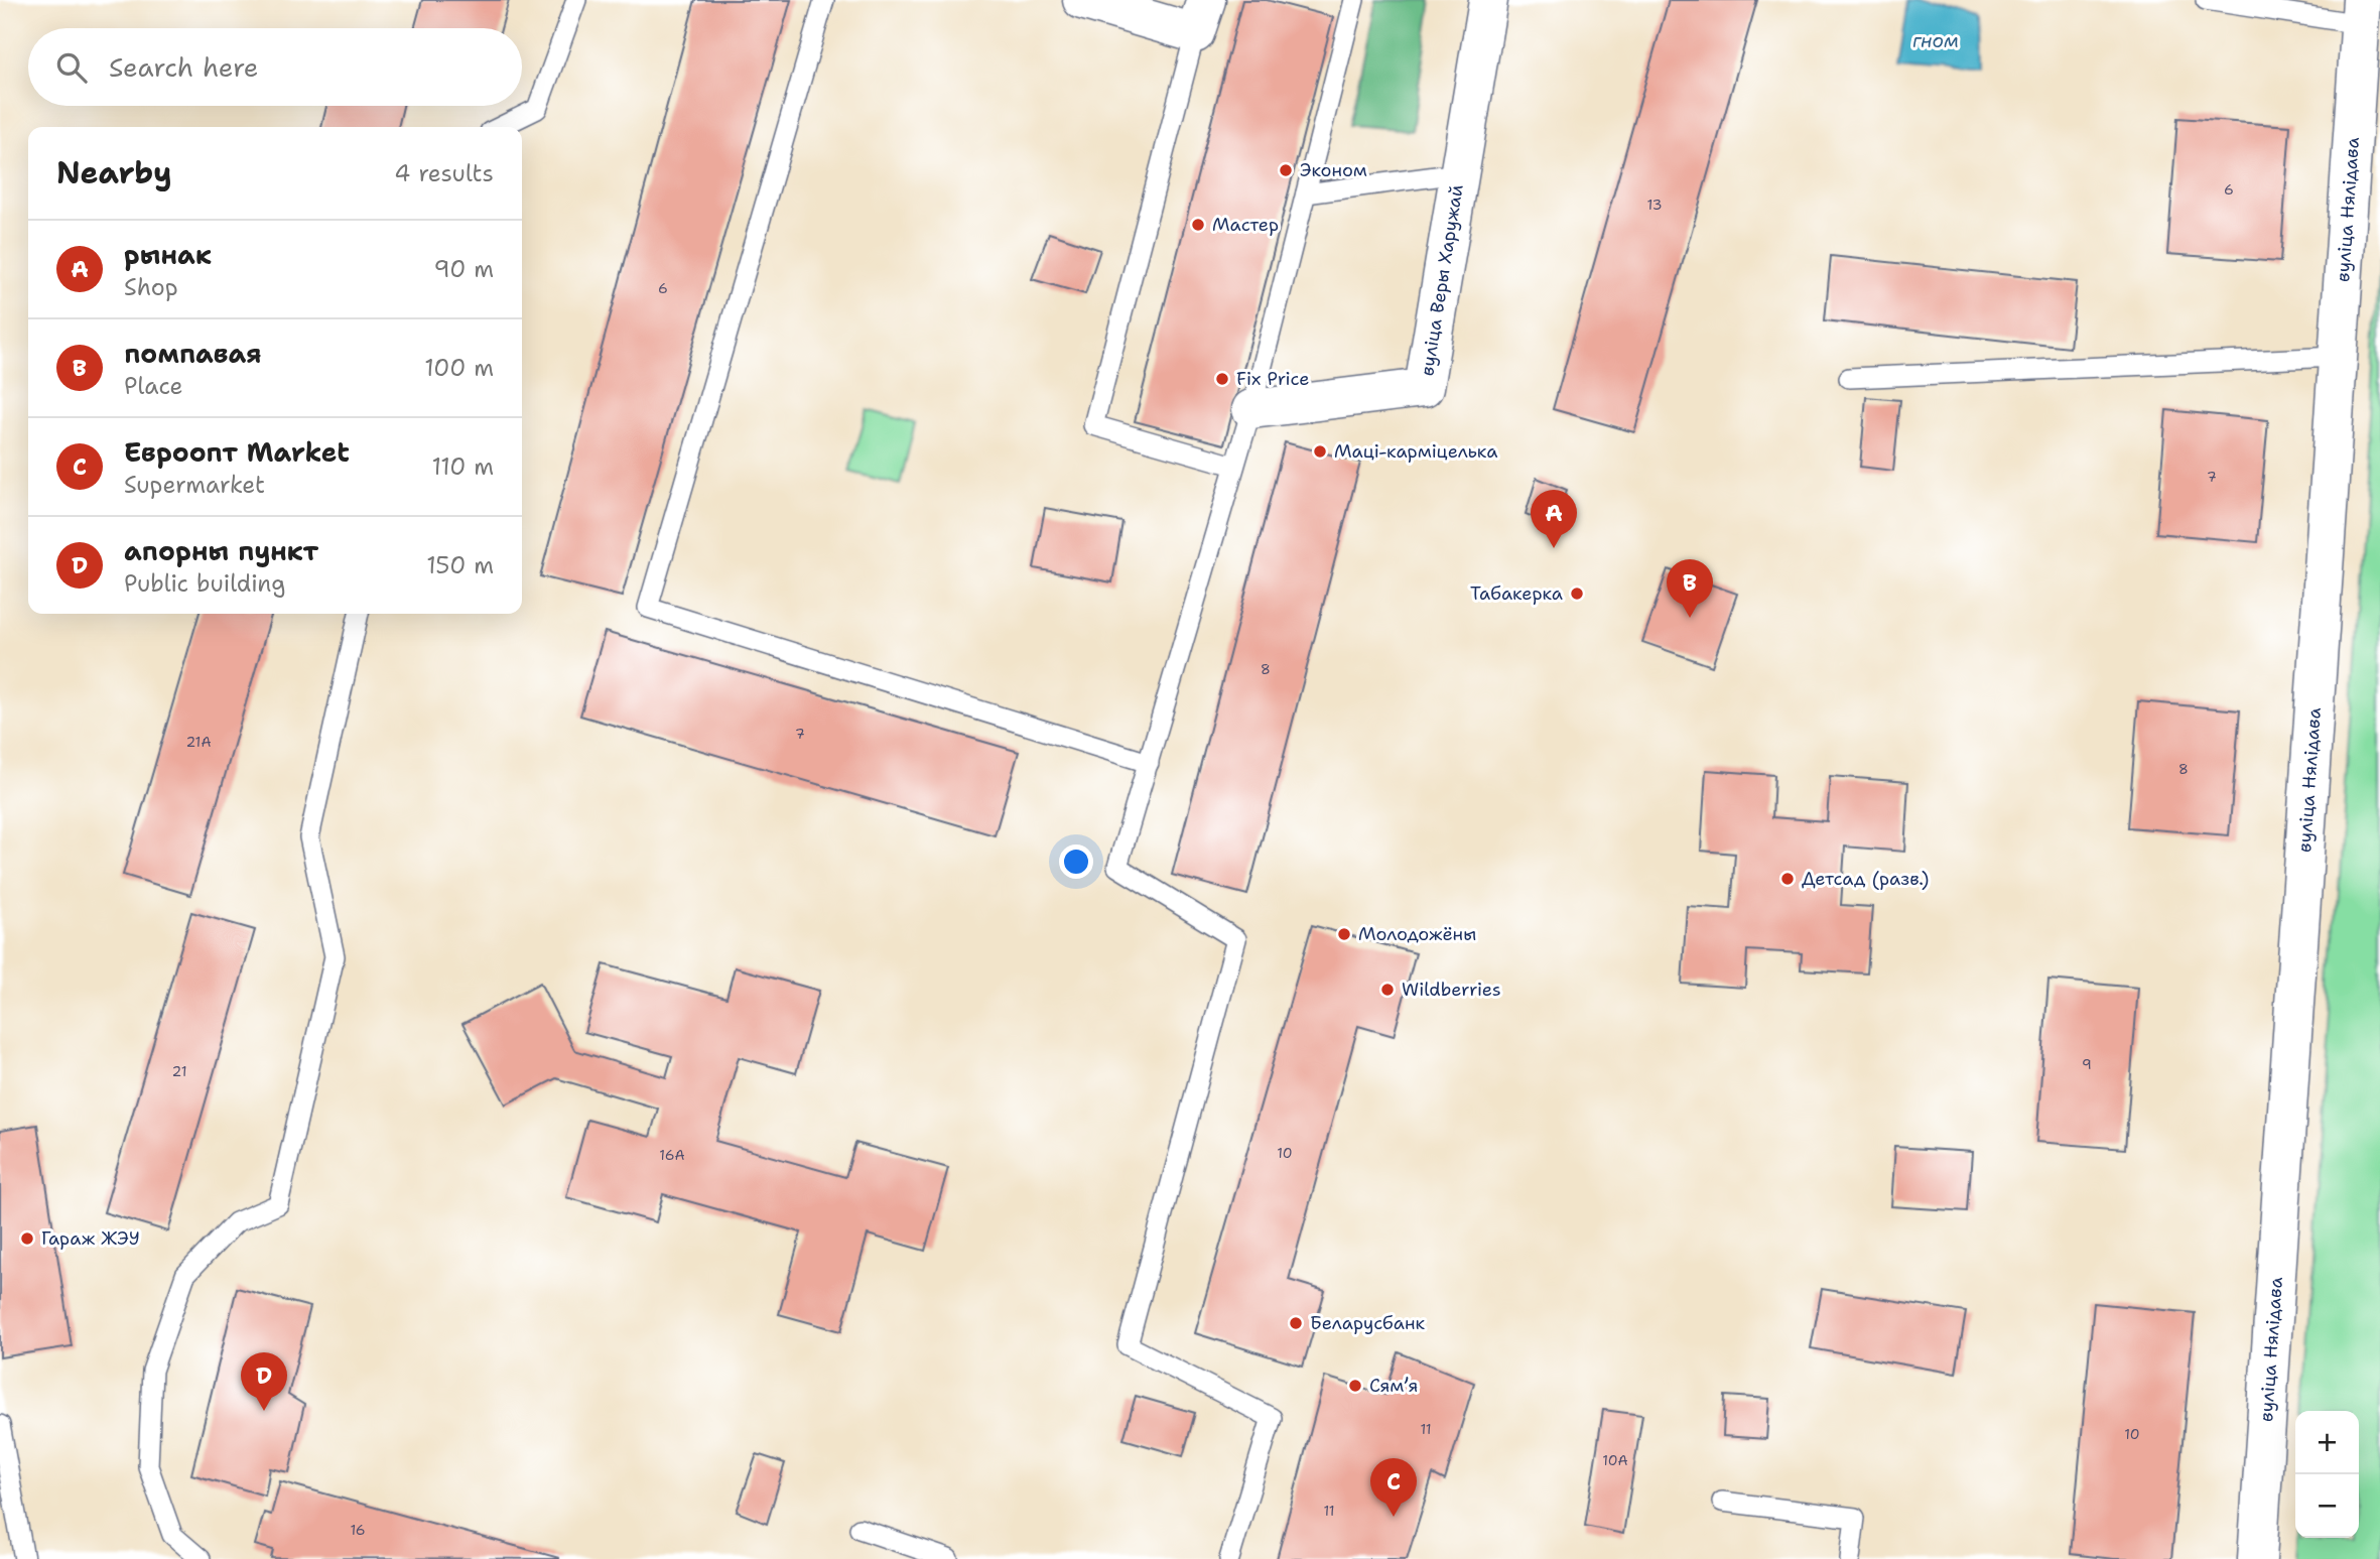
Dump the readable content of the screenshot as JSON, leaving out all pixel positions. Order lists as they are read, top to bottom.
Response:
{
  "streets": {
    "street": ["вуліца Нялідава", "вуліца Веры Харужай"]
  },
  "water": ["гном"],
  "places": [
    "Эконом",
    "Мастер",
    "Fix Price",
    "Маці-карміцелька",
    "Табакерка",
    "Детсад (разв.)",
    "Молодожёны",
    "Wildberries",
    "Гараж ЖЭУ",
    "Беларусбанк",
    "Сямʼя"
  ],
  "house_numbers": [
    "6",
    "13",
    "6",
    "7",
    "8",
    "7",
    "21А",
    "8",
    "9",
    "21",
    "10",
    "16А",
    "11",
    "10",
    "10А",
    "11",
    "16"
  ],
  "page": {
    "search": "Search here",
    "heading": ["Nearby", "4 results"],
    "list": [
      {
        "mark": "A",
        "name": "рынак",
        "note": "Shop",
        "value": "90 m"
      },
      {
        "mark": "B",
        "name": "помпавая",
        "note": "Place",
        "value": "100 m"
      },
      {
        "mark": "C",
        "name": "Евроопт Market",
        "note": "Supermarket",
        "value": "110 m"
      },
      {
        "mark": "D",
        "name": "апорны пункт",
        "note": "Public building",
        "value": "150 m"
      }
    ],
    "pins": [
      "A",
      "B",
      "D",
      "C"
    ],
    "map_buttons": ["+", "−"]
  }
}
